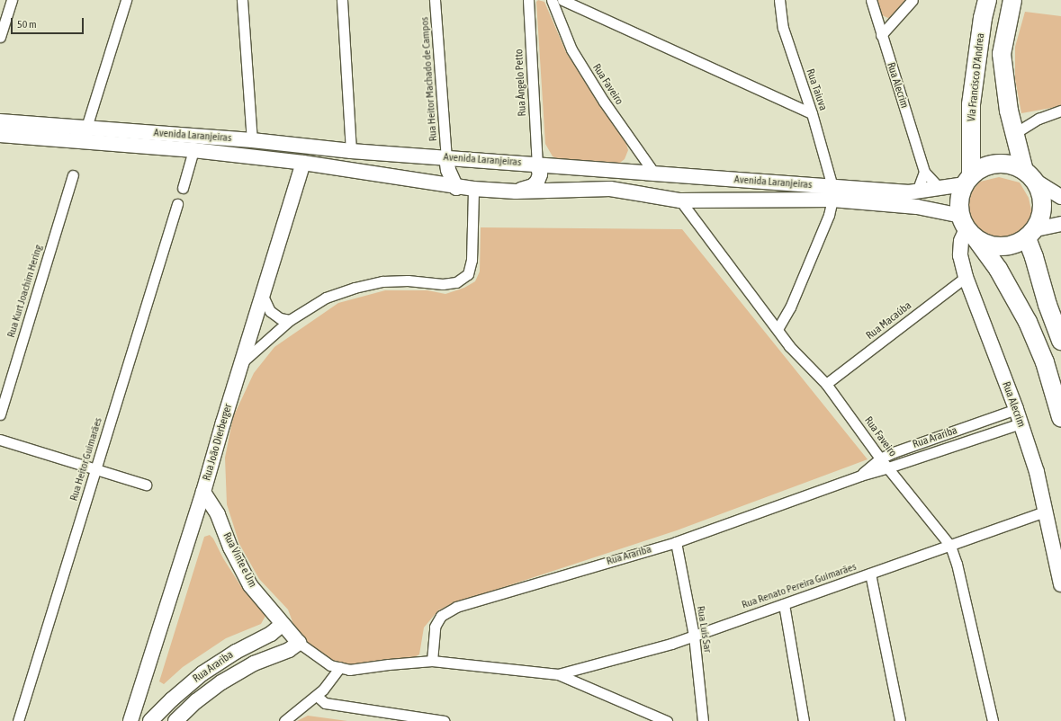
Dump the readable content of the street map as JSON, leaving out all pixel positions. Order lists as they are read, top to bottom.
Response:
{
  "streets": {
    "highway": ["Via Francisco D'Andrea"],
    "main road": [
      "Rua Alecrim",
      "Avenida Laranjeiras",
      "Rua Arariba",
      "Rua João Dierberger",
      "Rua Vinte e Um"
    ],
    "street": [
      "Rua Heitor Machado de Campos",
      "Rua Ângelo Petto",
      "Rua Faveiro",
      "Rua Taiuva",
      "Rua Kurt Joachim Hering",
      "Rua Macaúba",
      "Rua Heitor Guimarães",
      "Rua Renato Pereira Guimarães",
      "Rua Luís Sar"
    ]
  },
  "crossings": [
    ["Via Francisco D'Andrea", "Rua Alecrim"],
    ["Via Francisco D'Andrea", "Avenida Laranjeiras"],
    ["Rua Heitor Machado de Campos", "Avenida Laranjeiras"],
    ["Rua Ângelo Petto", "Avenida Laranjeiras"],
    ["Rua Faveiro", "Avenida Laranjeiras"],
    ["Rua Faveiro", "Rua Macaúba"],
    ["Rua Faveiro", "Rua Arariba"],
    ["Rua Faveiro", "Rua Renato Pereira Guimarães"],
    ["Rua Alecrim", "Avenida Laranjeiras"],
    ["Rua Alecrim", "Rua Macaúba"],
    ["Rua Alecrim", "Rua Arariba"],
    ["Rua Alecrim", "Rua Renato Pereira Guimarães"],
    ["Rua Taiuva", "Avenida Laranjeiras"],
    ["Avenida Laranjeiras", "Rua João Dierberger"],
    ["Rua Arariba", "Rua Vinte e Um"],
    ["Rua Arariba", "Rua Luís Sar"],
    ["Rua João Dierberger", "Rua Vinte e Um"],
    ["Rua Renato Pereira Guimarães", "Rua Luís Sar"]
  ],
  "scale_bar": "50 m"
}
